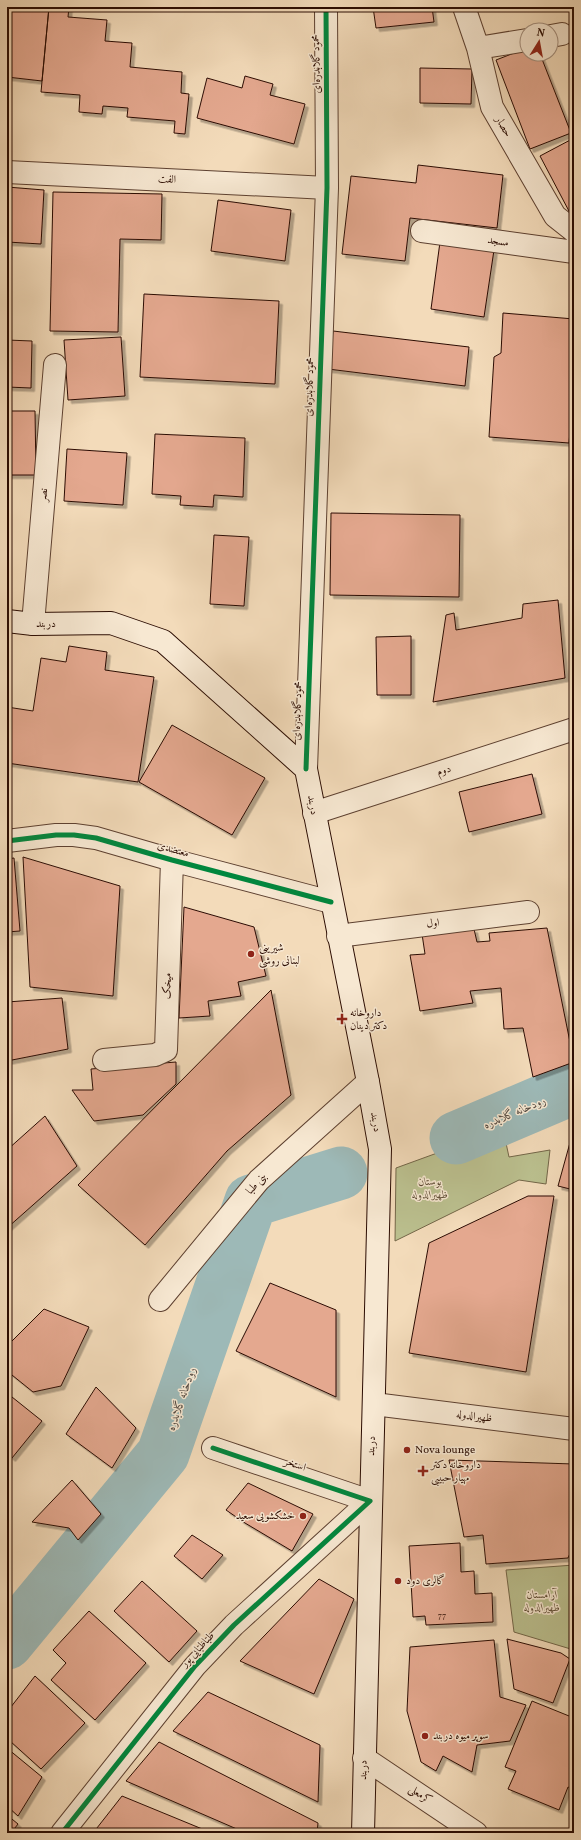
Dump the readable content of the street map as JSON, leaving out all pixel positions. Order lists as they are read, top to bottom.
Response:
{
  "streets": {
    "street": [
      "محمود گلابدره‌ای",
      "حصار",
      "الفت",
      "مسجد",
      "نصر",
      "دربند",
      "دوم",
      "معتضدی",
      "اول",
      "میخک",
      "بنی طبا",
      "ظهیرالدوله",
      "استخر",
      "طباطبایی پور",
      "کرمعلی"
    ]
  },
  "crossings": [
    ["محمود گلابدره‌ای", "الفت"],
    ["محمود گلابدره‌ای", "دربند"],
    ["نصر", "دربند"],
    ["دربند", "دوم"],
    ["دربند", "معتضدی"],
    ["دربند", "اول"],
    ["دربند", "بنی طبا"],
    ["دربند", "ظهیرالدوله"],
    ["دربند", "استخر"],
    ["دربند", "طباطبایی پور"],
    ["دربند", "کرمعلی"],
    ["معتضدی", "میخک"],
    ["استخر", "طباطبایی پور"]
  ],
  "water": ["رودخانه گلابدره"],
  "parks": ["بوستان ظهیرالدوله", "آرامستان ظهیرالدوله"],
  "places": {
    "other": [
      "شیرینی لبنانی روشی",
      "Nova lounge",
      "خشکشویی سعید",
      "گالری دود",
      "سوپر میوه دربند"
    ],
    "health": ["داروخانه دکتر دینان", "داروخانه دکتر مهیار حبیبی"]
  },
  "house_numbers": ["77"],
  "north": "top"
}
